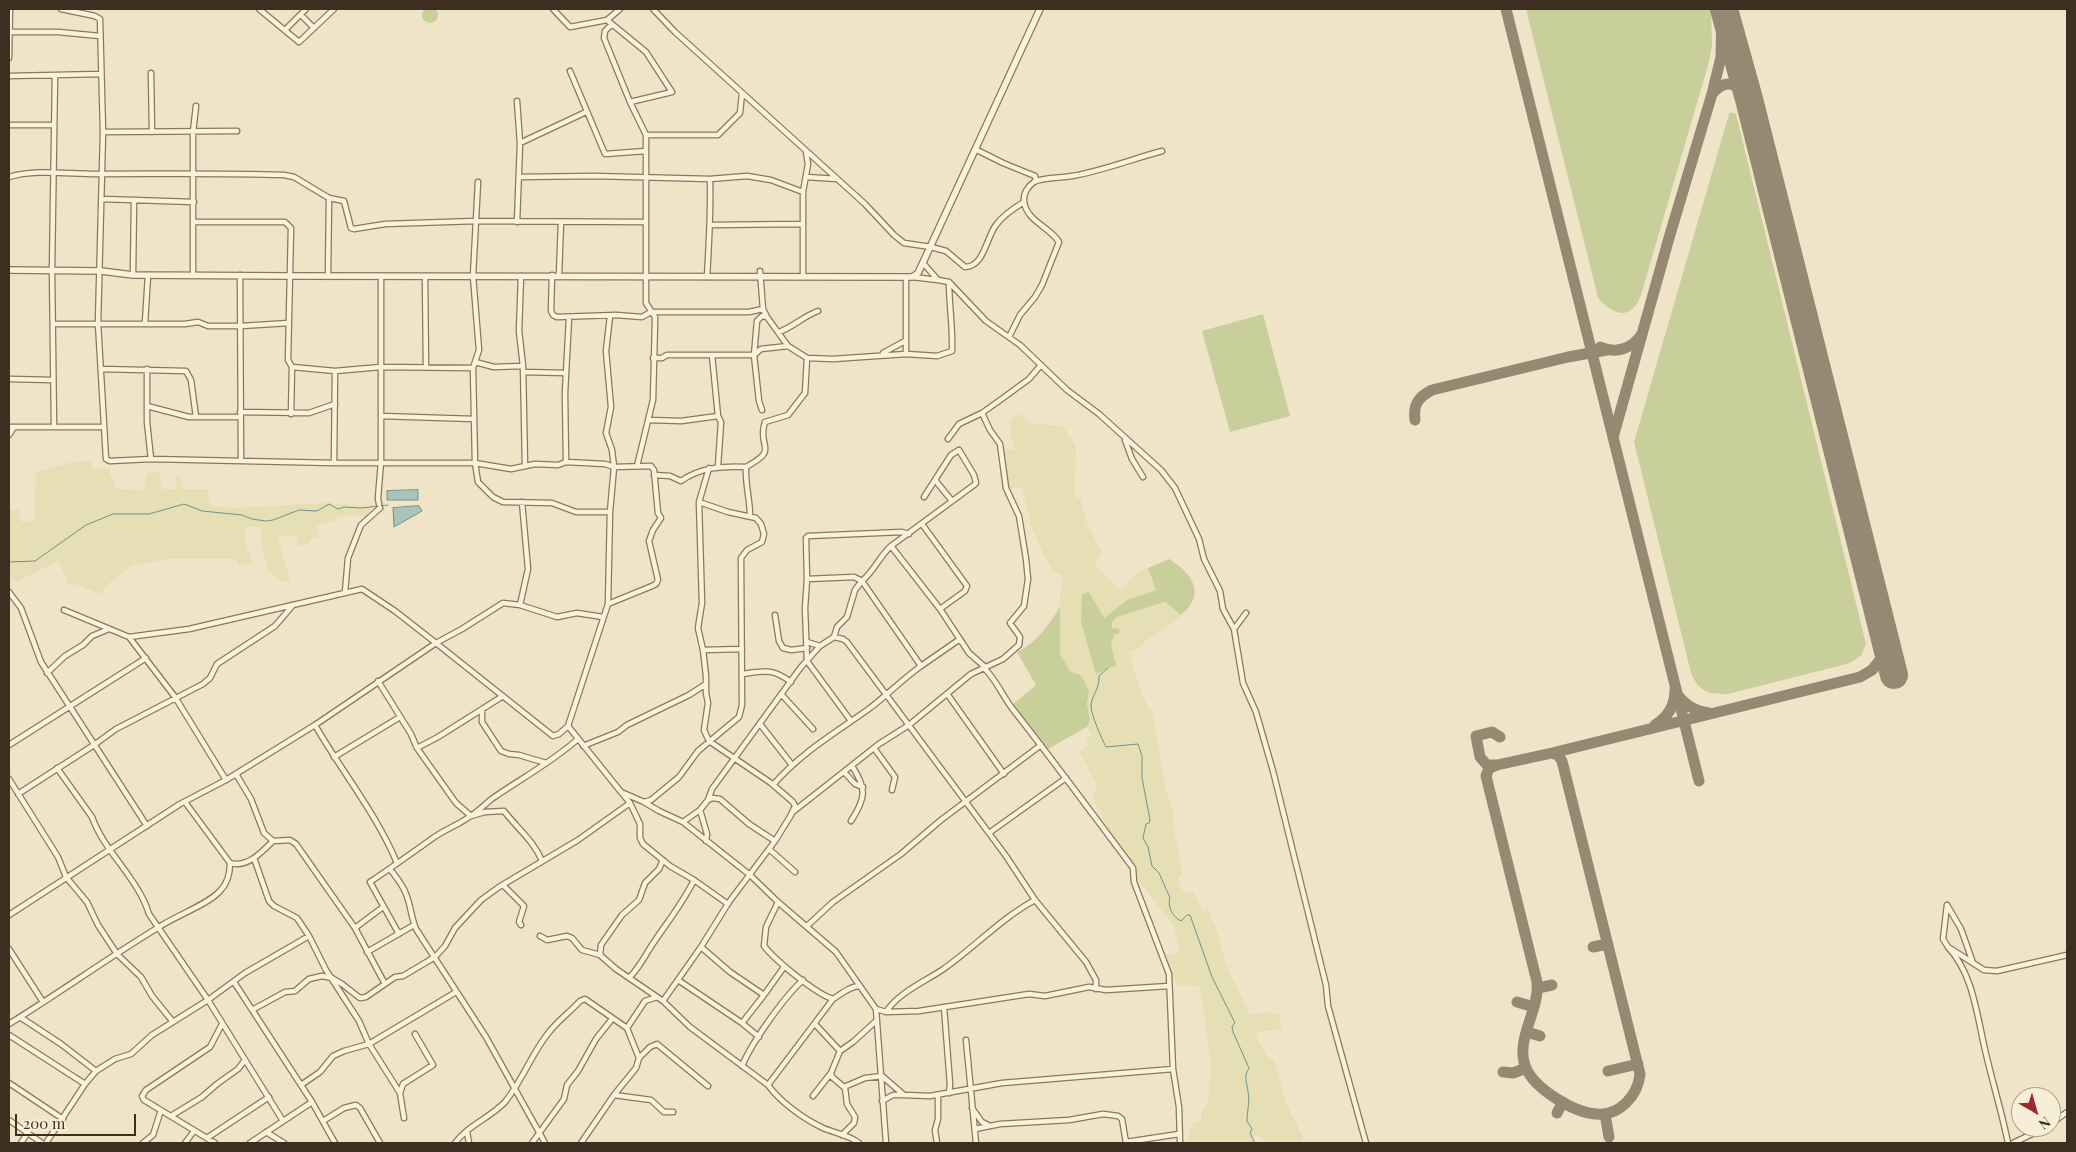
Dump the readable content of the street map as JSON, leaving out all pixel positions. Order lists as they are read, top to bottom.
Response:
{
  "scale_bar": "200 m",
  "north": "bottom right"
}
